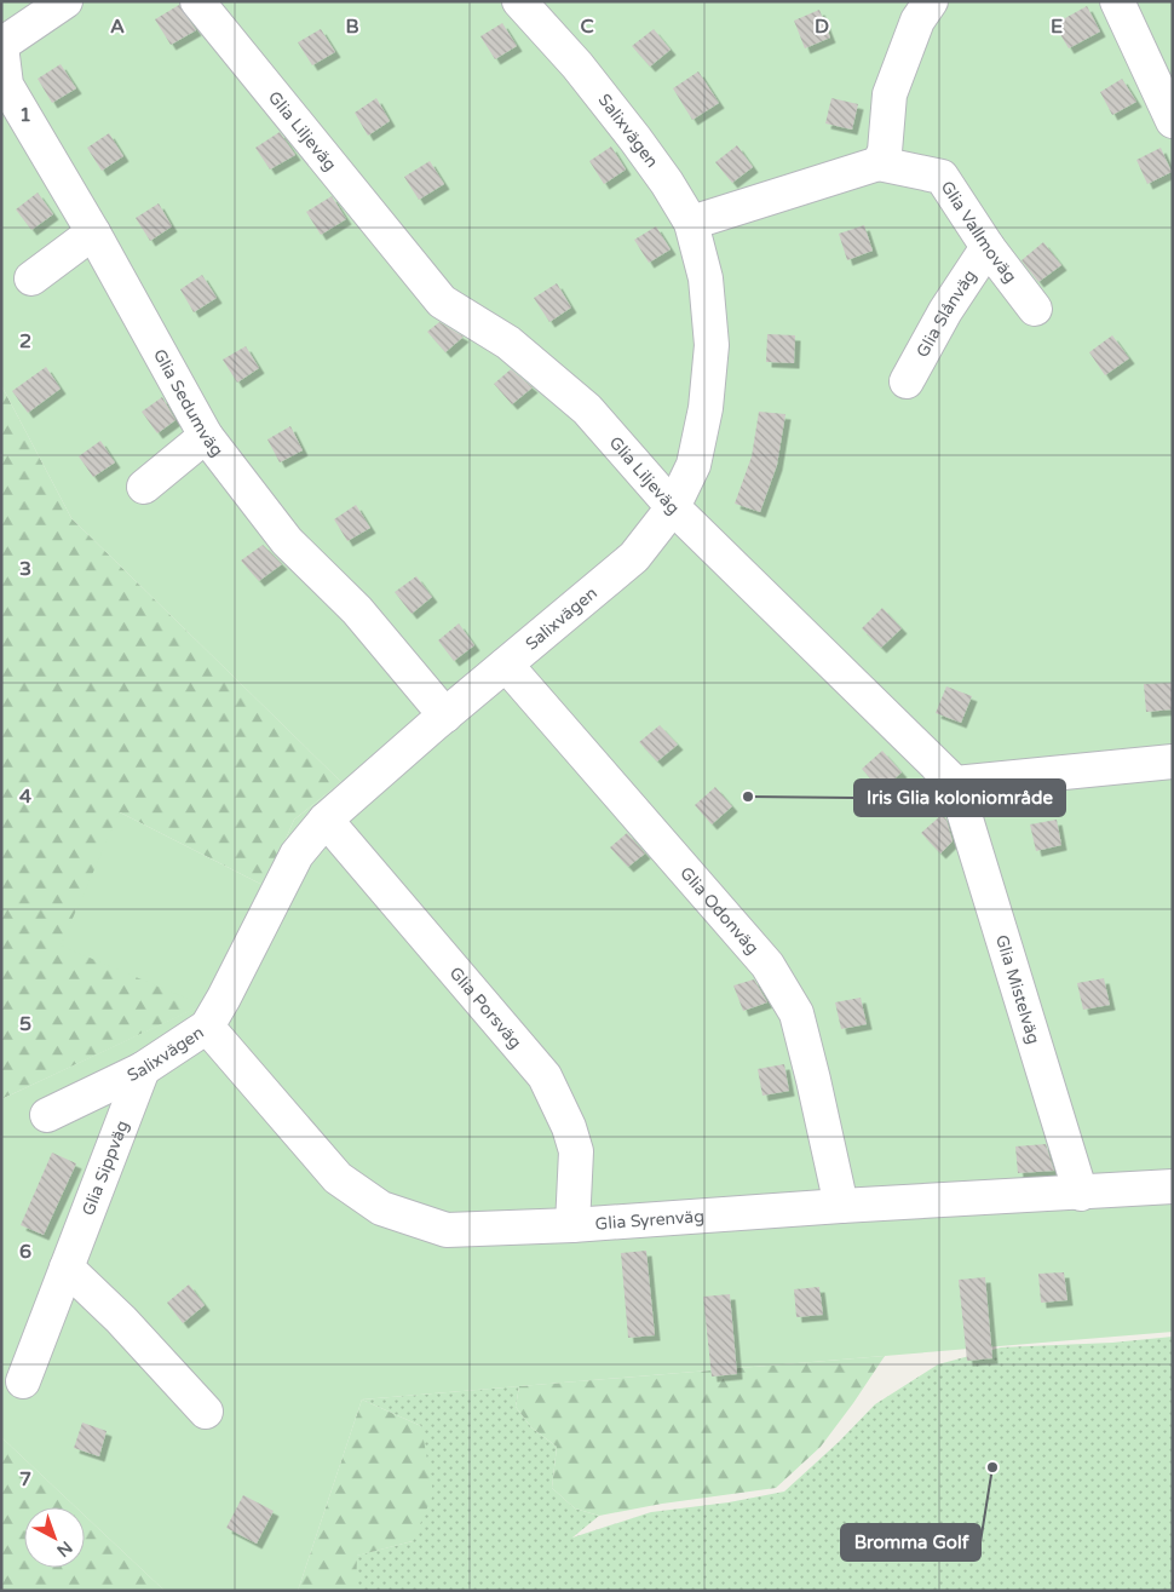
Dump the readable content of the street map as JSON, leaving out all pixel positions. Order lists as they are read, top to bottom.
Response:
{
  "streets": {
    "street": [
      "Glia Liljeväg",
      "Salixvägen",
      "Glia Vallmoväg",
      "Glia Slånväg",
      "Glia Sedumväg",
      "Glia Odonväg",
      "Glia Mistelväg",
      "Glia Porsväg",
      "Glia Sippväg",
      "Glia Syrenväg"
    ]
  },
  "crossings": [
    ["Glia Liljeväg", "Salixvägen"],
    ["Glia Liljeväg", "Glia Mistelväg"],
    ["Salixvägen", "Glia Vallmoväg"],
    ["Salixvägen", "Glia Sedumväg"],
    ["Salixvägen", "Glia Odonväg"],
    ["Salixvägen", "Glia Porsväg"],
    ["Salixvägen", "Glia Sippväg"],
    ["Salixvägen", "Glia Syrenväg"],
    ["Glia Vallmoväg", "Glia Slånväg"],
    ["Glia Odonväg", "Glia Syrenväg"],
    ["Glia Mistelväg", "Glia Syrenväg"],
    ["Glia Porsväg", "Glia Syrenväg"]
  ],
  "places": ["Iris Glia koloniområde", "Bromma Golf"],
  "north": "bottom right",
  "grid": {
    "columns": [
      "A",
      "B",
      "C",
      "D",
      "E"
    ],
    "rows": [
      "1",
      "2",
      "3",
      "4",
      "5",
      "6",
      "7"
    ]
  }
}
